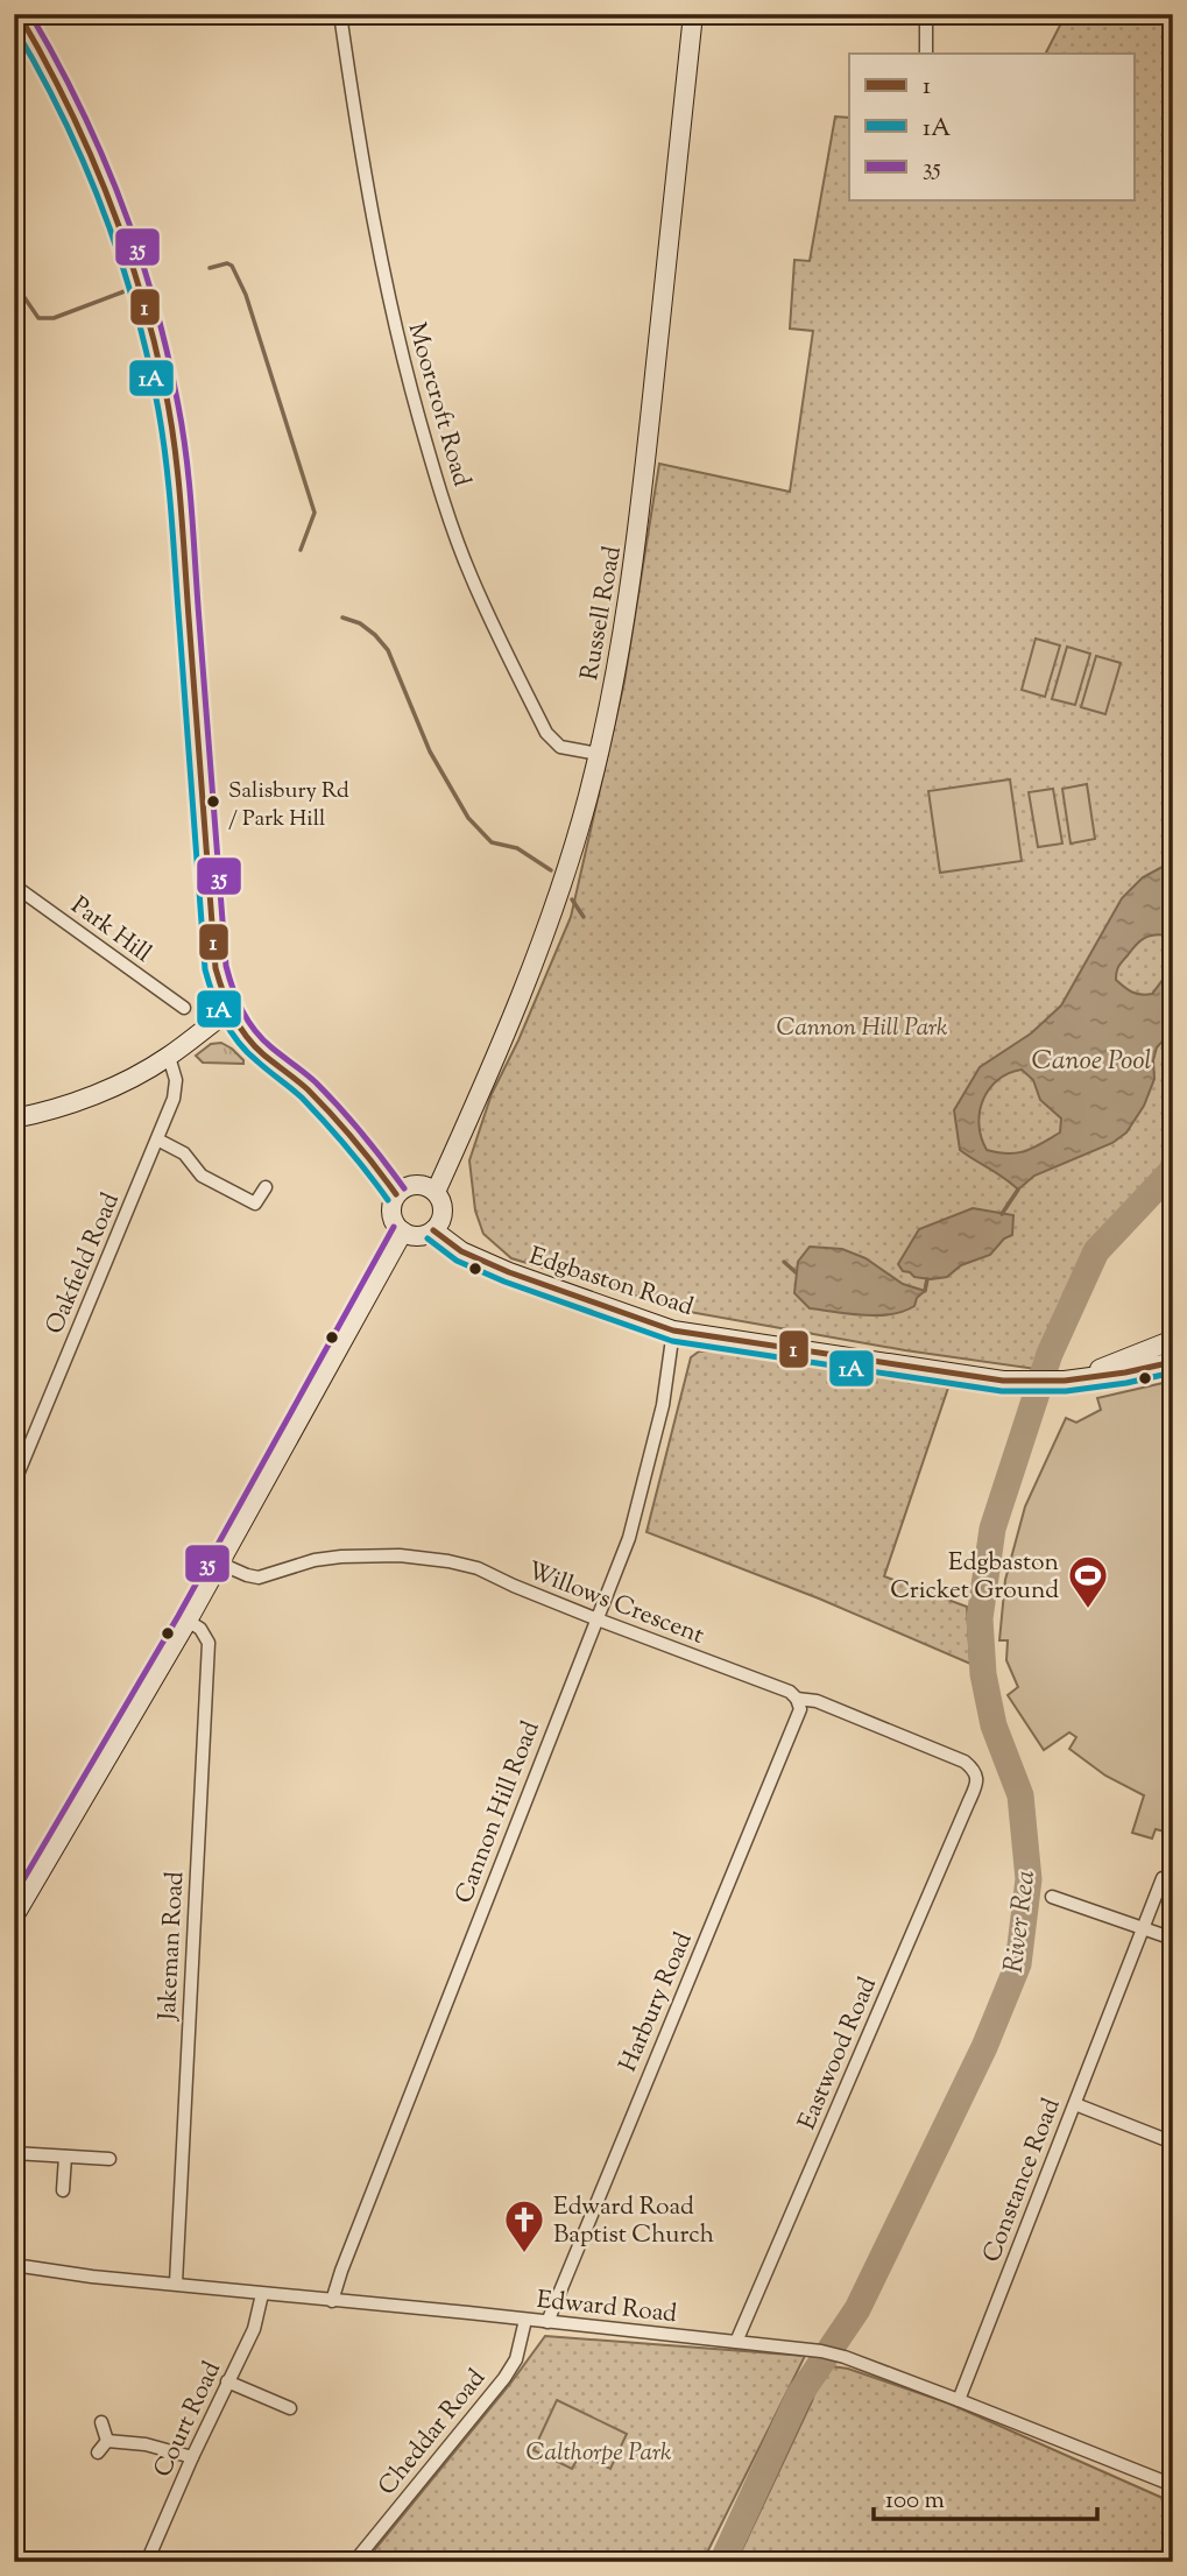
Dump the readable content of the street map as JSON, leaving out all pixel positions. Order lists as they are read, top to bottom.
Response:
{
  "streets": {
    "main road": ["Russell Road", "Edgbaston Road"],
    "street": [
      "Moorcroft Road",
      "Park Hill",
      "Oakfield Road",
      "Willows Crescent",
      "Cannon Hill Road",
      "Jakeman Road",
      "Harbury Road",
      "Eastwood Road",
      "Constance Road",
      "Edward Road",
      "Court Road",
      "Cheddar Road"
    ]
  },
  "crossings": [
    ["Moorcroft Road", "Russell Road"],
    ["Russell Road", "Edgbaston Road"],
    ["Edgbaston Road", "Cannon Hill Road"],
    ["Willows Crescent", "Cannon Hill Road"],
    ["Willows Crescent", "Harbury Road"],
    ["Willows Crescent", "Eastwood Road"],
    ["Cannon Hill Road", "Edward Road"],
    ["Jakeman Road", "Edward Road"],
    ["Harbury Road", "Edward Road"],
    ["Eastwood Road", "Edward Road"],
    ["Constance Road", "Edward Road"],
    ["Edward Road", "Court Road"],
    ["Edward Road", "Cheddar Road"]
  ],
  "water": ["Canoe Pool", "River Rea"],
  "parks": ["Cannon Hill Park", "Calthorpe Park"],
  "places": {
    "other": ["Salisbury Rd / Park Hill"],
    "sports": ["Edgbaston Cricket Ground"],
    "church": ["Edward Road Baptist Church"]
  },
  "lines": ["transit line 1", "transit line 35", "transit line 1A"],
  "legend": ["1", "1A", "35"],
  "scale_bar": "100 m"
}
